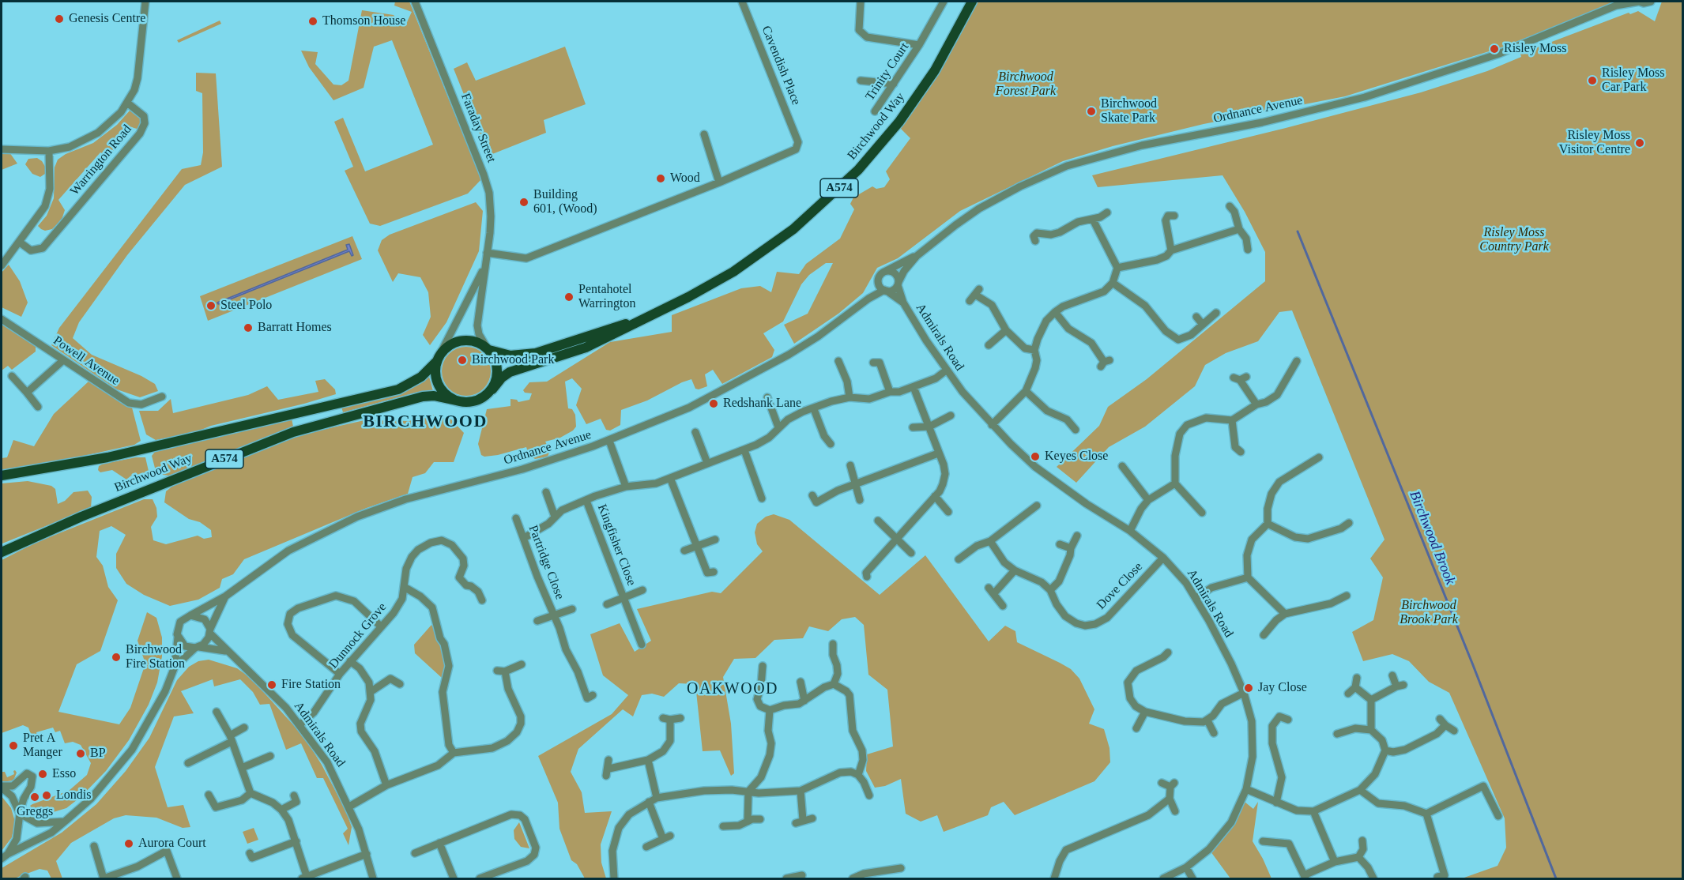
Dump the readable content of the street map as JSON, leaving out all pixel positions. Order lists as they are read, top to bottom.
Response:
{
  "streets": {
    "main road": ["Birchwood Way", "A574"],
    "street": [
      "Cavendish Place",
      "Trinity Court",
      "Ordnance Avenue",
      "Faraday Street",
      "Warrington Road",
      "Admirals Road",
      "Powell Avenue",
      "Kingfisher Close",
      "Partridge Close",
      "Dove Close",
      "Dunnock Grove"
    ]
  },
  "crossings": [
    ["Ordnance Avenue", "Admirals Road"],
    ["Birchwood Way", "Faraday Street"],
    ["Birchwood Way", "A574"],
    ["Faraday Street", "A574"],
    ["Admirals Road", "Dove Close"],
    ["Admirals Road", "Dunnock Grove"]
  ],
  "districts": ["BIRCHWOOD", "OAKWOOD"],
  "water": ["Birchwood Brook"],
  "parks": ["Birchwood Forest Park", "Risley Moss Country Park", "Birchwood Brook Park"],
  "places": [
    "Genesis Centre",
    "Thomson House",
    "Risley Moss",
    "Risley Moss Car Park",
    "Birchwood Skate Park",
    "Risley Moss Visitor Centre",
    "Wood",
    "Building 601, (Wood)",
    "Pentahotel Warrington",
    "Steel Polo",
    "Barratt Homes",
    "Birchwood Park",
    "Redshank Lane",
    "Keyes Close",
    "Birchwood Fire Station",
    "Fire Station",
    "Jay Close",
    "Pret A Manger",
    "BP",
    "Esso",
    "Londis",
    "Greggs",
    "Aurora Court"
  ]
}
